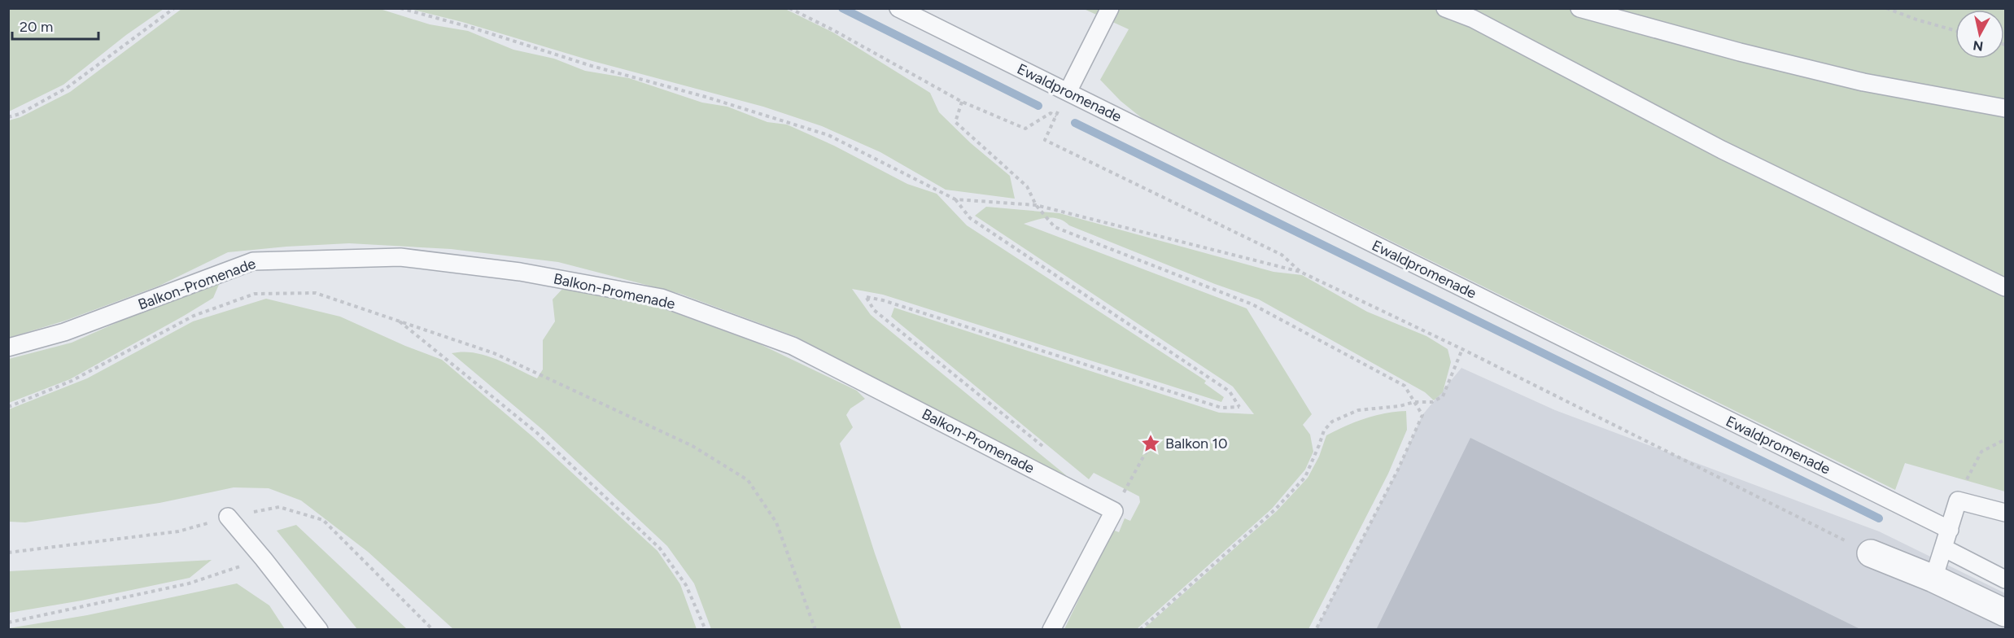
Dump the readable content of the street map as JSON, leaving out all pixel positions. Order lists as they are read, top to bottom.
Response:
{
  "streets": {
    "lane": ["Ewaldpromenade", "Balkon-Promenade"]
  },
  "places": {
    "place": ["Balkon 10"]
  },
  "scale_bar": "20 m",
  "north": "bottom"
}
